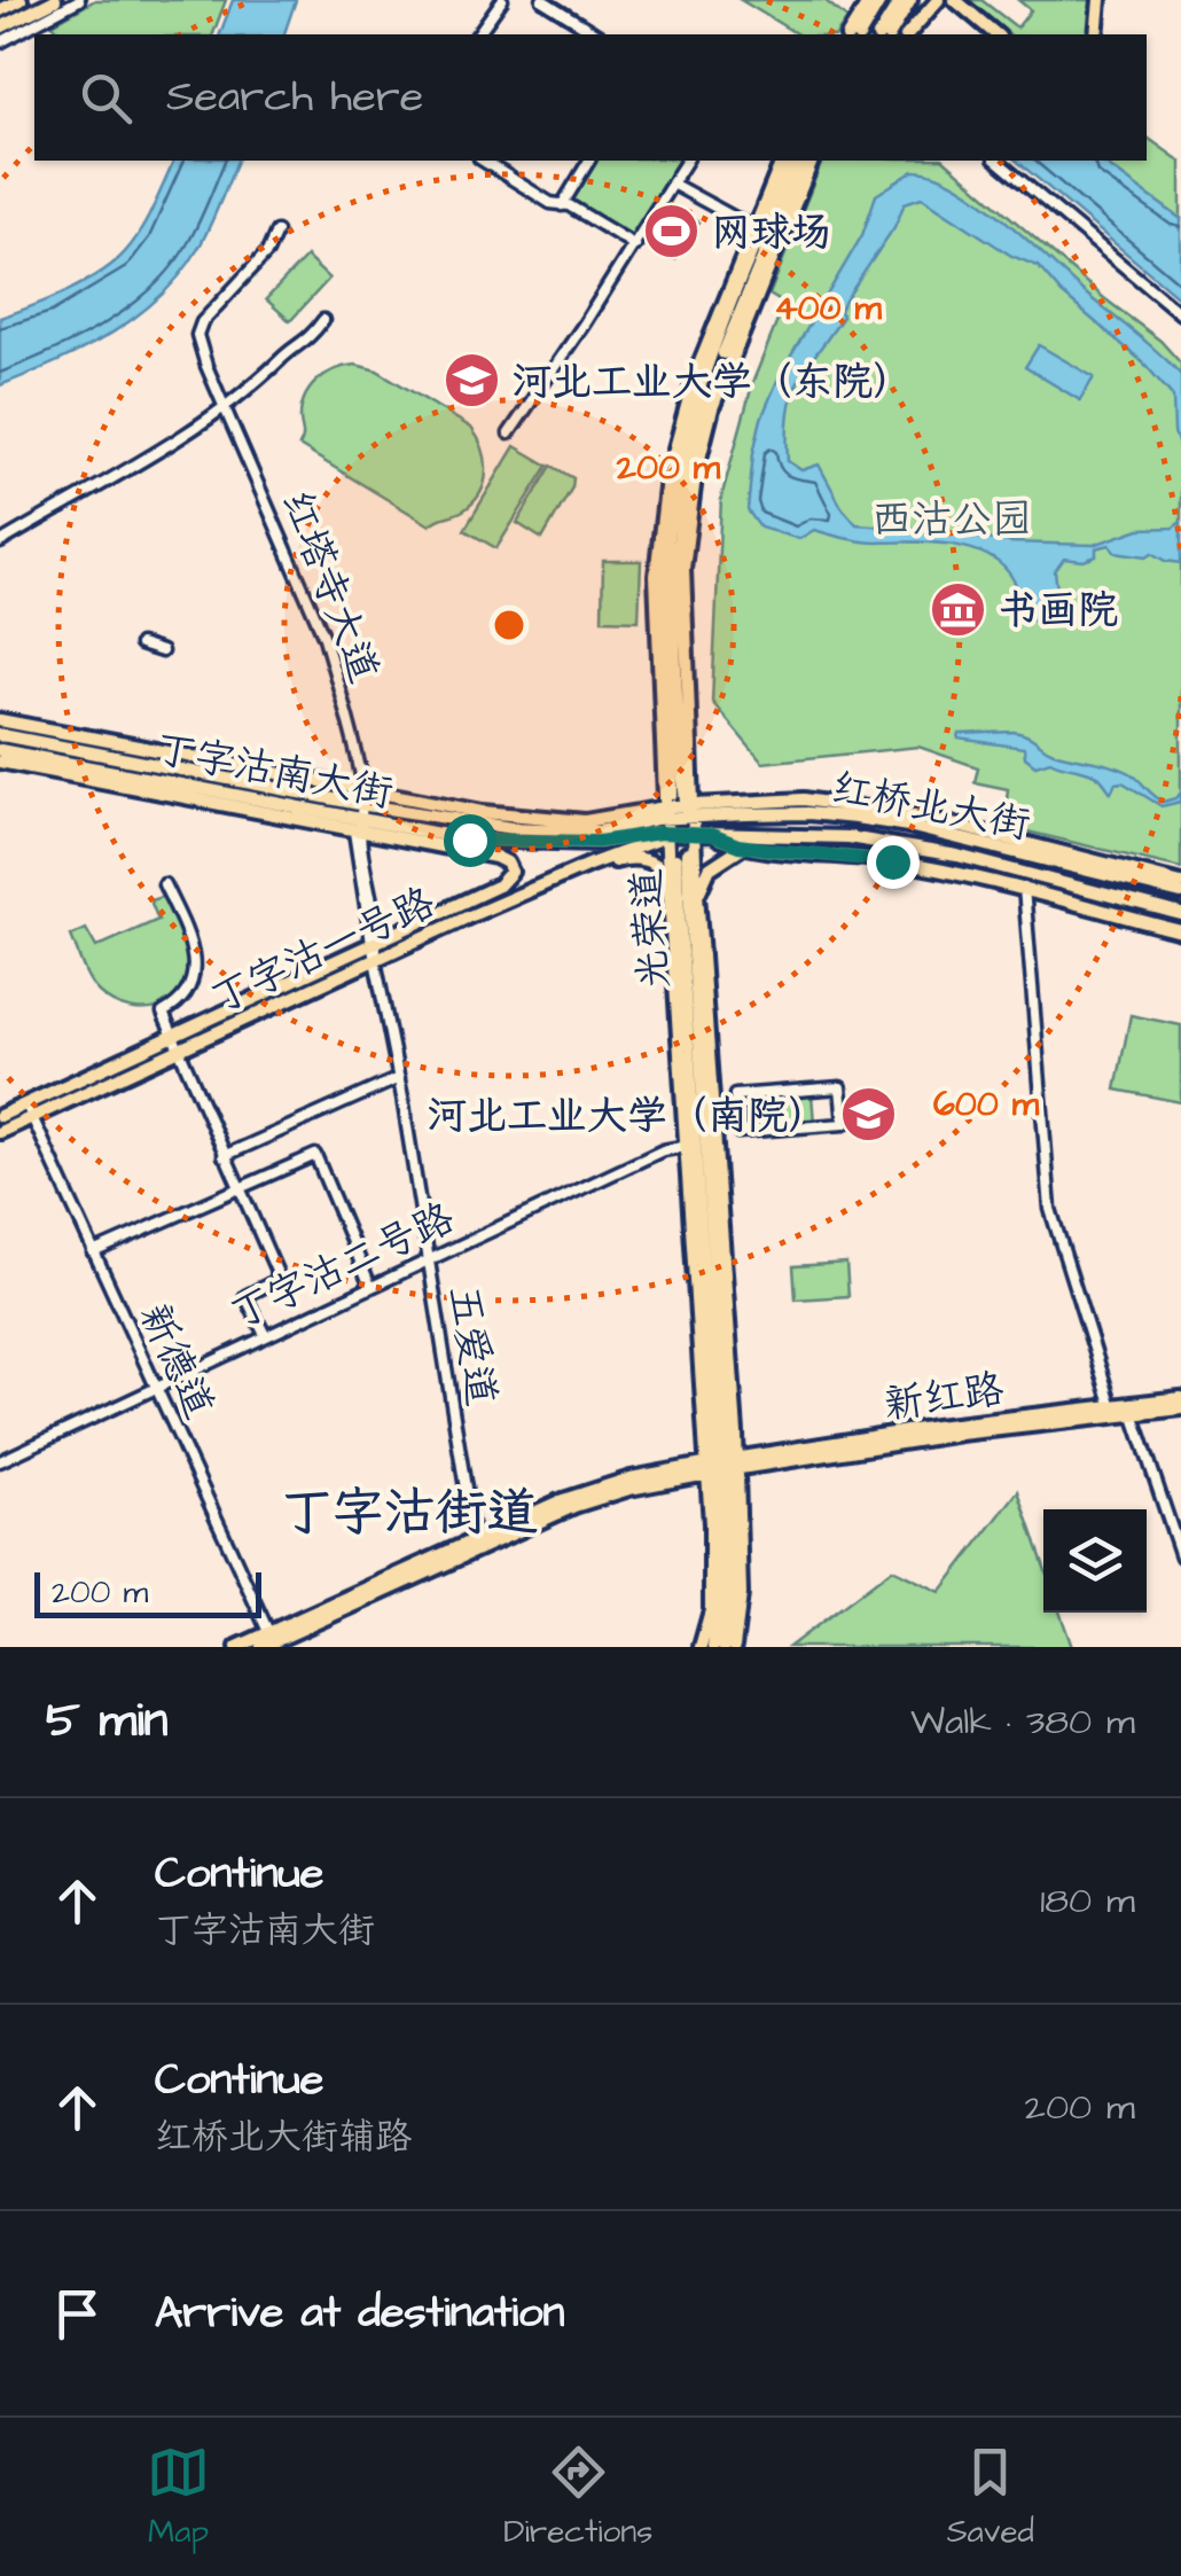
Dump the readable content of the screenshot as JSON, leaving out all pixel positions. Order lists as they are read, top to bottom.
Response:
{
  "streets": {
    "main road": [
      "丁字沽南大街",
      "红桥北大街",
      "光荣道",
      "丁字沽一号路",
      "新红路"
    ],
    "street": [
      "红塔寺大道",
      "丁字沽二号路",
      "五爱道",
      "新德道"
    ]
  },
  "crossings": [
    ["红塔寺大道", "丁字沽南大街"],
    ["红塔寺大道", "丁字沽一号路"],
    ["红塔寺大道", "五爱道"],
    ["丁字沽南大街", "红桥北大街"],
    ["丁字沽南大街", "光荣道"],
    ["丁字沽南大街", "丁字沽一号路"],
    ["丁字沽南大街", "五爱道"],
    ["红桥北大街", "光荣道"],
    ["红桥北大街", "丁字沽一号路"],
    ["光荣道", "丁字沽一号路"],
    ["光荣道", "丁字沽二号路"],
    ["光荣道", "新红路"],
    ["丁字沽一号路", "五爱道"],
    ["丁字沽一号路", "新德道"],
    ["丁字沽二号路", "五爱道"],
    ["丁字沽二号路", "新德道"]
  ],
  "districts": ["丁字沽街道"],
  "parks": ["西沽公园"],
  "places": {
    "sports": ["网球场"],
    "school or university": ["河北工业大学（东院）", "河北工业大学（南院）"],
    "museum": ["书画院"]
  },
  "scale_bar": "200 m",
  "page": {
    "search": "Search here",
    "scale": "200 m",
    "heading": ["5 min", "Walk · 380 m"],
    "list": [
      ["Continue", "丁字沽南大街", "180 m"],
      ["Continue", "红桥北大街辅路", "200 m"],
      "Arrive at destination"
    ],
    "nav": ["Map", "Directions", "Saved"]
  },
  "rings": ["400 m", "200 m", "600 m"]
}
